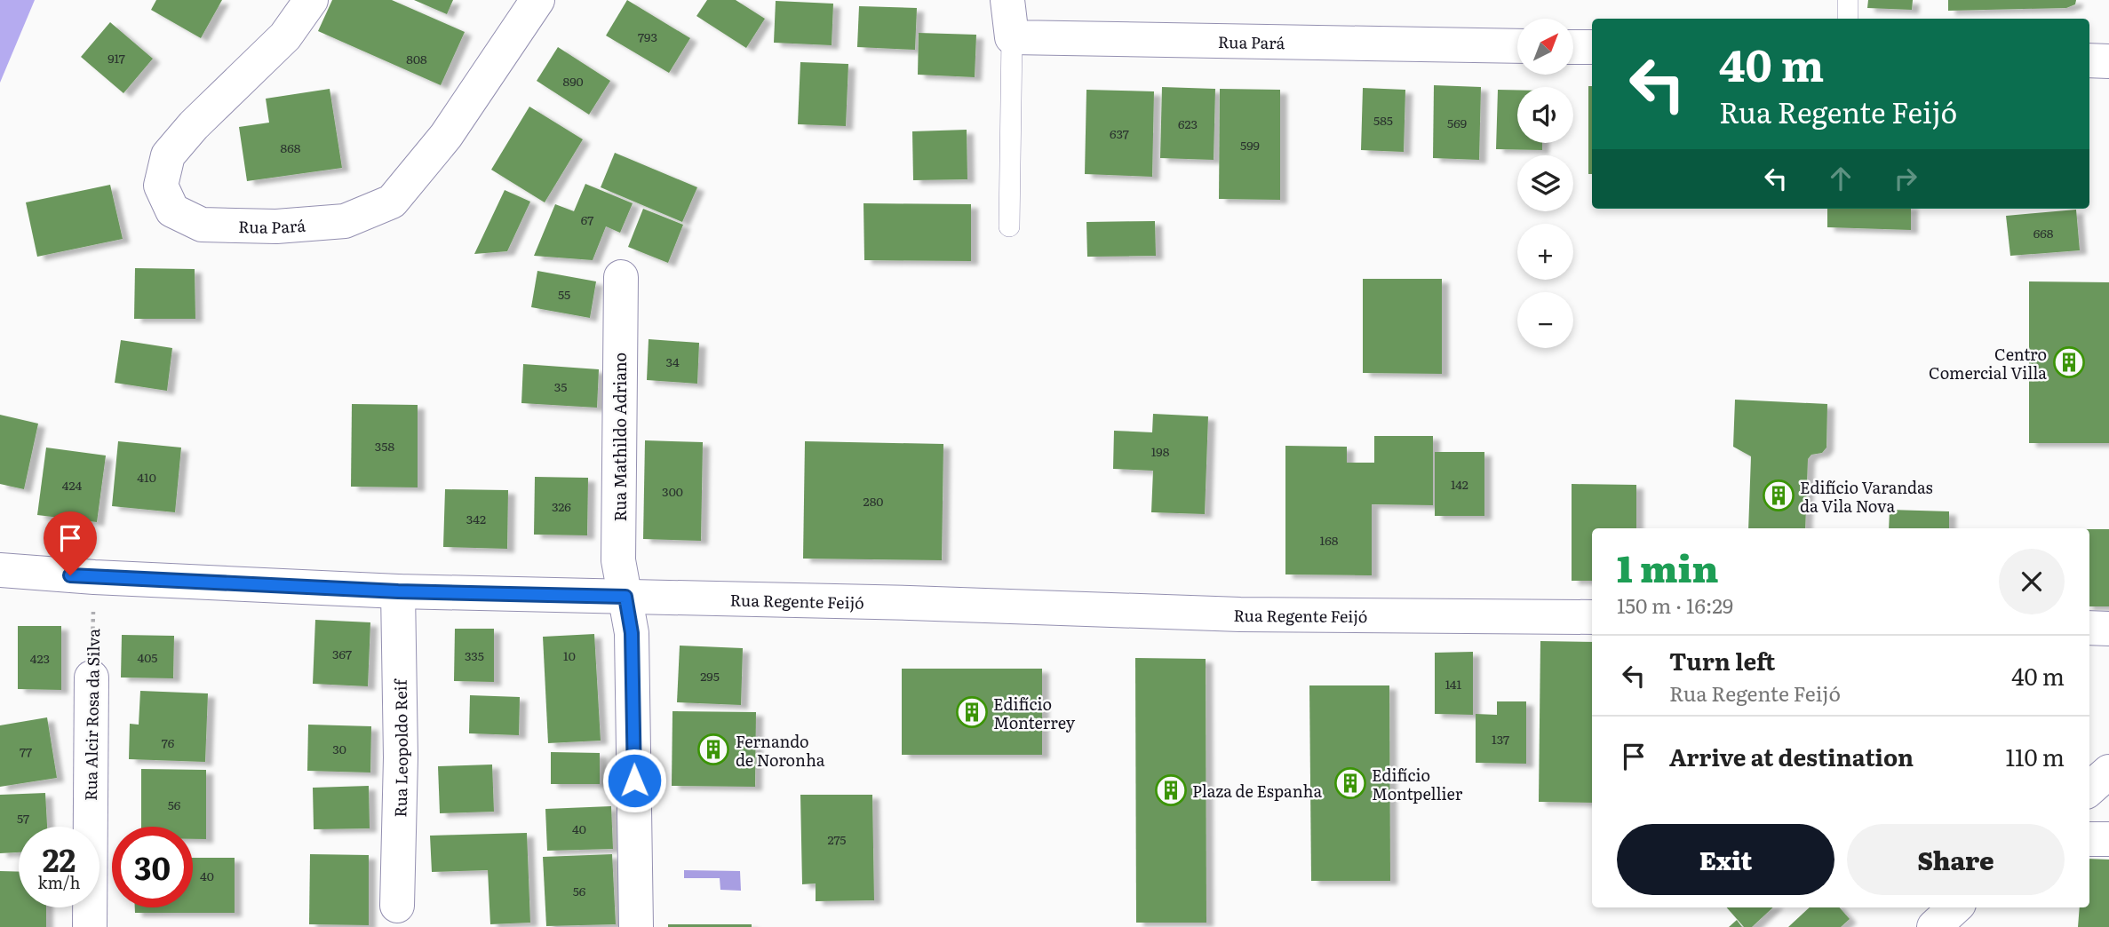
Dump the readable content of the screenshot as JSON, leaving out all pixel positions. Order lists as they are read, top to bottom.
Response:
{
  "streets": {
    "street": [
      "Rua Pará",
      "Rua Mathildo Adriano",
      "Rua Regente Feijó",
      "Rua Alcir Rosa da Silva",
      "Rua Leopoldo Reif"
    ]
  },
  "crossings": [
    ["Rua Mathildo Adriano", "Rua Regente Feijó"],
    ["Rua Regente Feijó", "Rua Alcir Rosa da Silva"],
    ["Rua Regente Feijó", "Rua Leopoldo Reif"]
  ],
  "places": {
    "building": [
      "Centro Comercial Villa",
      "Edifício Varandas da Vila Nova",
      "Edifício Monterrey",
      "Fernando de Noronha",
      "Edifício Montpellier",
      "Plaza de Espanha"
    ]
  },
  "house_numbers": [
    "793",
    "917",
    "808",
    "890",
    "585",
    "569",
    "623",
    "637",
    "599",
    "868",
    "67",
    "668",
    "55",
    "34",
    "35",
    "358",
    "198",
    "410",
    "142",
    "424",
    "300",
    "280",
    "326",
    "342",
    "168",
    "367",
    "335",
    "10",
    "405",
    "423",
    "295",
    "141",
    "137",
    "76",
    "30",
    "77",
    "56",
    "57",
    "40",
    "275",
    "40",
    "56"
  ],
  "north": "top right",
  "page": {
    "map_buttons": ["+", "−"],
    "turn": ["40 m", "Rua Regente Feijó"],
    "heading": ["1 min", "150 m · 16:29"],
    "list": [
      {
        "name": "Turn left",
        "note": "Rua Regente Feijó",
        "value": "40 m"
      },
      {
        "name": "Arrive at destination",
        "value": "110 m"
      }
    ],
    "buttons": ["Exit", "Share"],
    "speed": "22 km/h",
    "limit": "30"
  }
}
